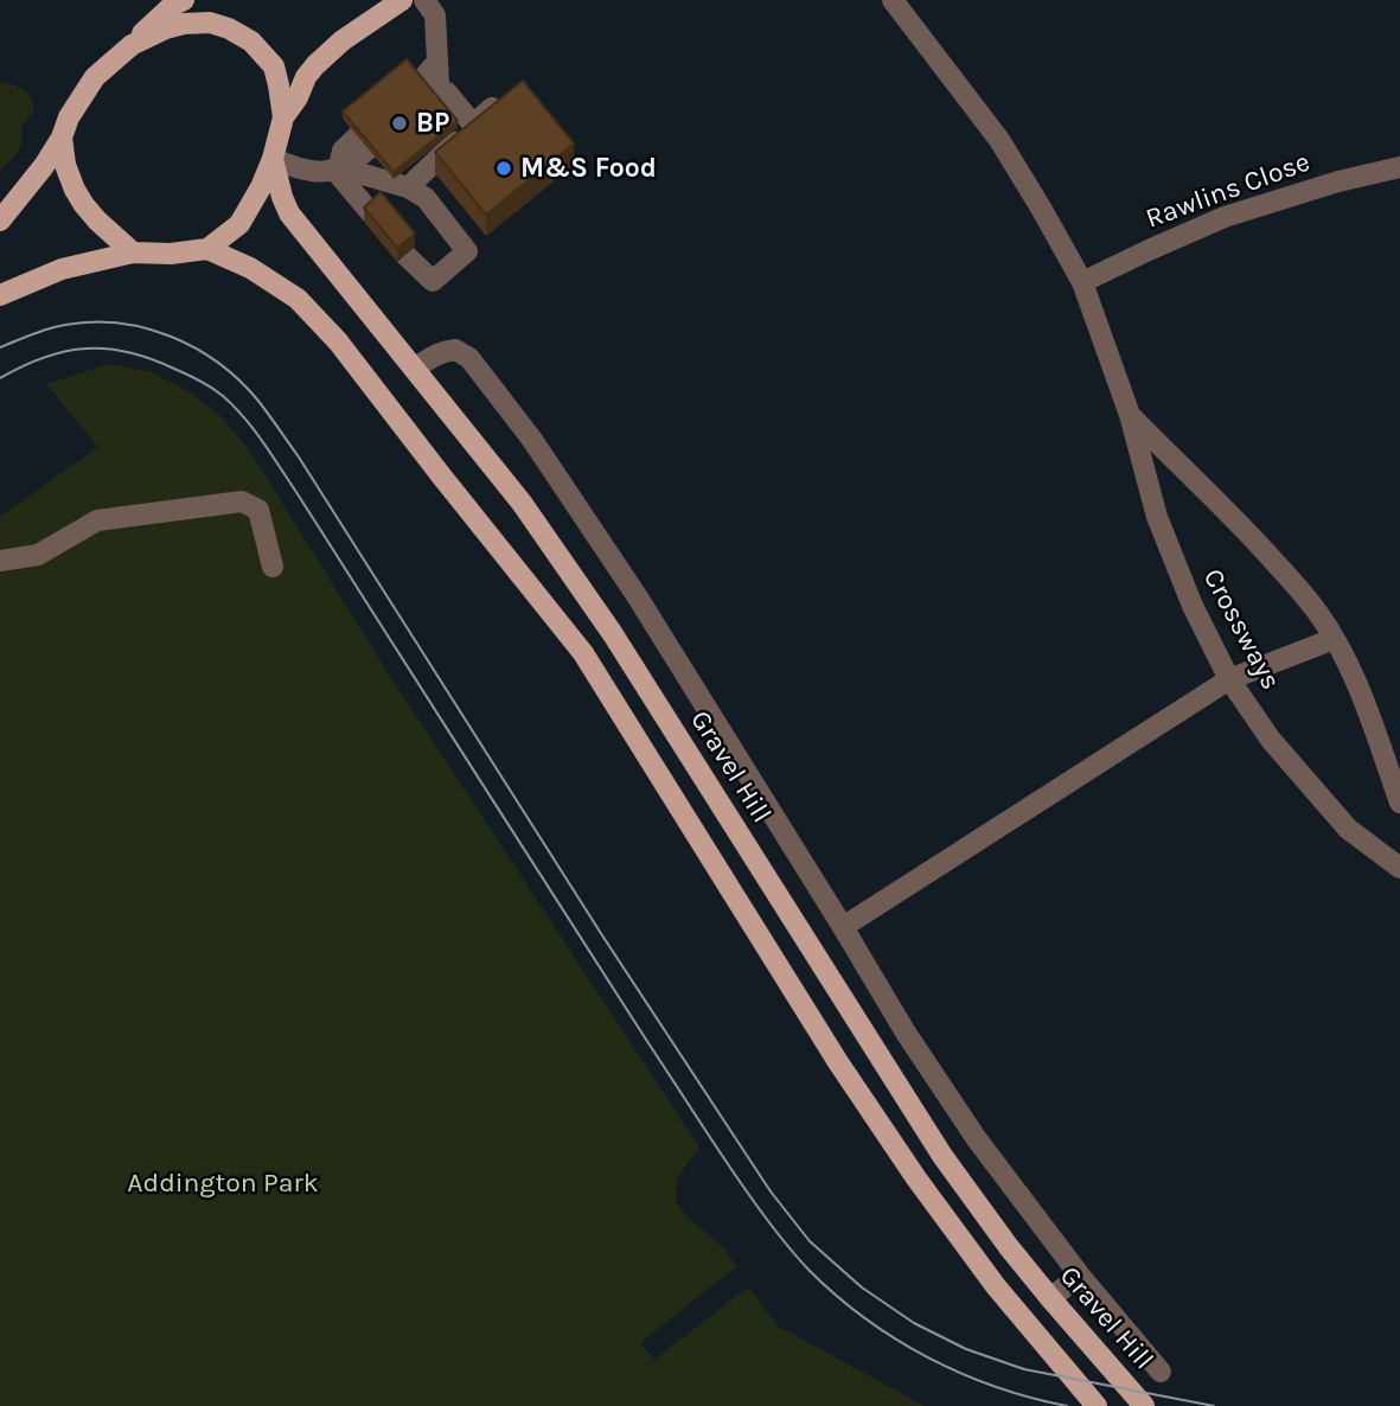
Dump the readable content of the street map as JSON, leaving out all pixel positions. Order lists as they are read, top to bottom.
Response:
{
  "streets": {
    "main road": ["Gravel Hill"],
    "street": ["Rawlins Close", "Crossways"]
  },
  "crossings": [
    ["Rawlins Close", "Crossways"]
  ],
  "parks": ["Addington Park"],
  "places": ["BP", "M&S Food"]
}
